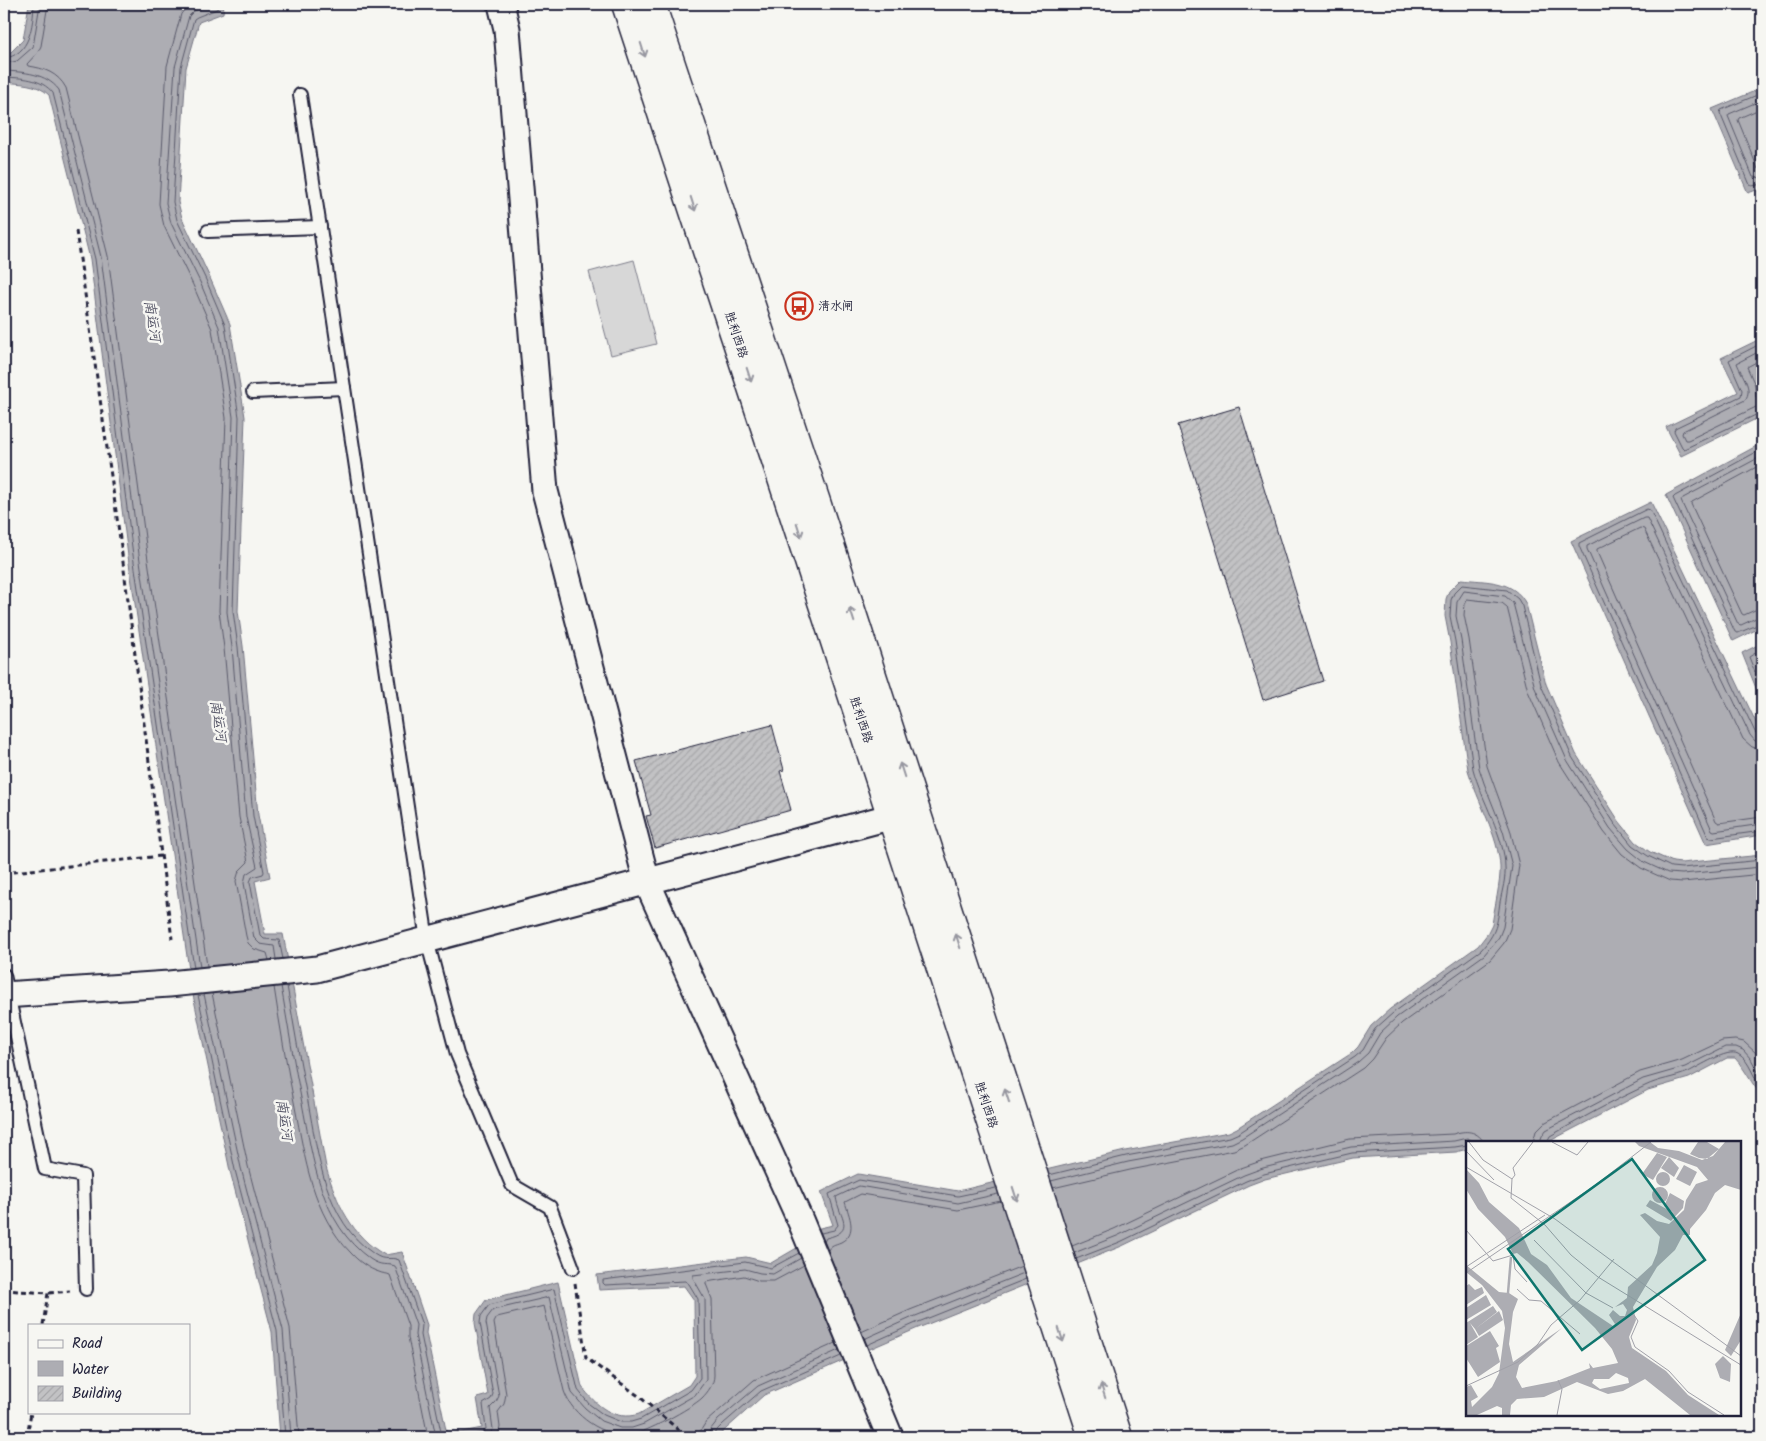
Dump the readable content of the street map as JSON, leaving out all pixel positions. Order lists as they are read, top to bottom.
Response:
{
  "streets": {
    "main road": ["胜利西路"]
  },
  "water": ["南运河"],
  "places": {
    "bus stop": ["清水闸"]
  },
  "legend": ["Road", "Water", "Building"]
}
